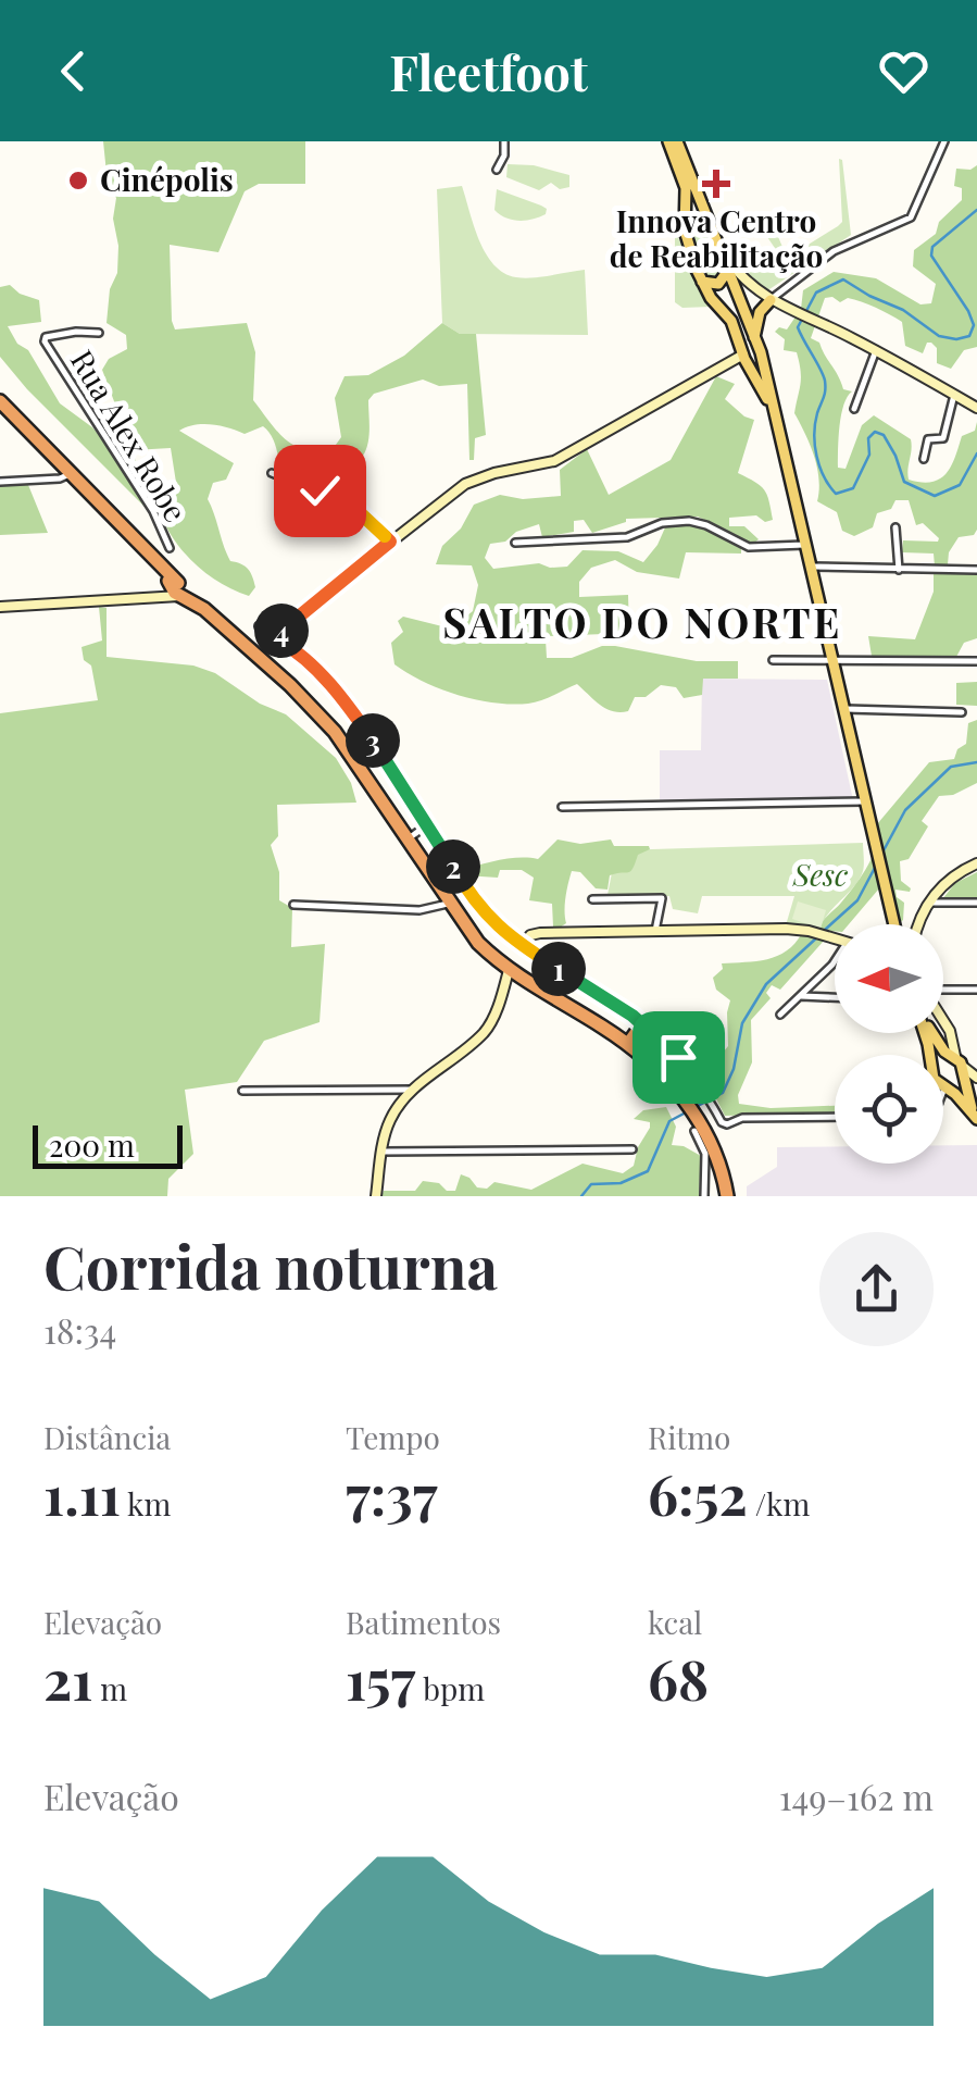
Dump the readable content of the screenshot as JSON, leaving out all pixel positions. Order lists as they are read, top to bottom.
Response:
{
  "streets": {
    "street": ["Rua Alex Robe"]
  },
  "districts": ["SALTO DO NORTE"],
  "parks": ["Sesc"],
  "places": {
    "other": ["Cinépolis"],
    "health": ["Innova Centro de Reabilitação"]
  },
  "scale_bar": "200 m",
  "north": "left",
  "page": {
    "header": "Fleetfoot",
    "pins": [
      "4",
      "3",
      "2",
      "1"
    ],
    "scale": "200 m",
    "heading": ["Corrida noturna", "18:34"],
    "stats": [
      ["Distância", "1.11 km"],
      ["Tempo", "7:37"],
      ["Ritmo", "6:52 /km"],
      ["Elevação", "21 m"],
      ["Batimentos", "157 bpm"],
      ["kcal", "68"]
    ],
    "chart": ["Elevação", "149–162 m"]
  }
}
